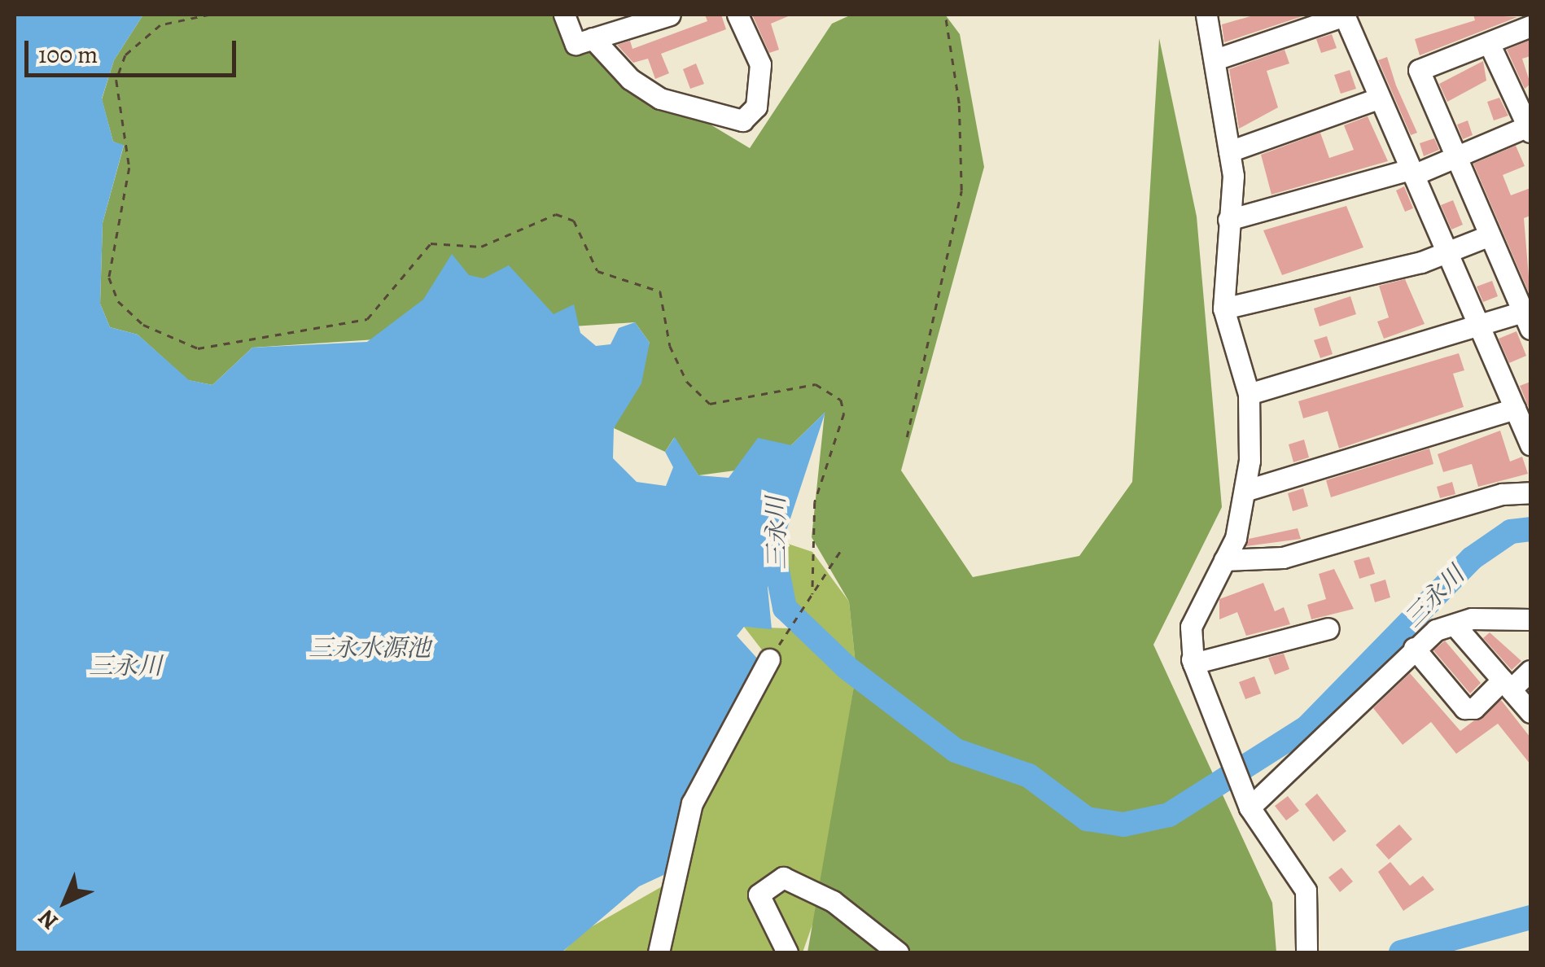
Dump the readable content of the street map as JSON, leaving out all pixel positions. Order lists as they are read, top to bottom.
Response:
{
  "water": ["三永川", "三永水源池"],
  "scale_bar": "100 m",
  "north": "bottom left"
}
